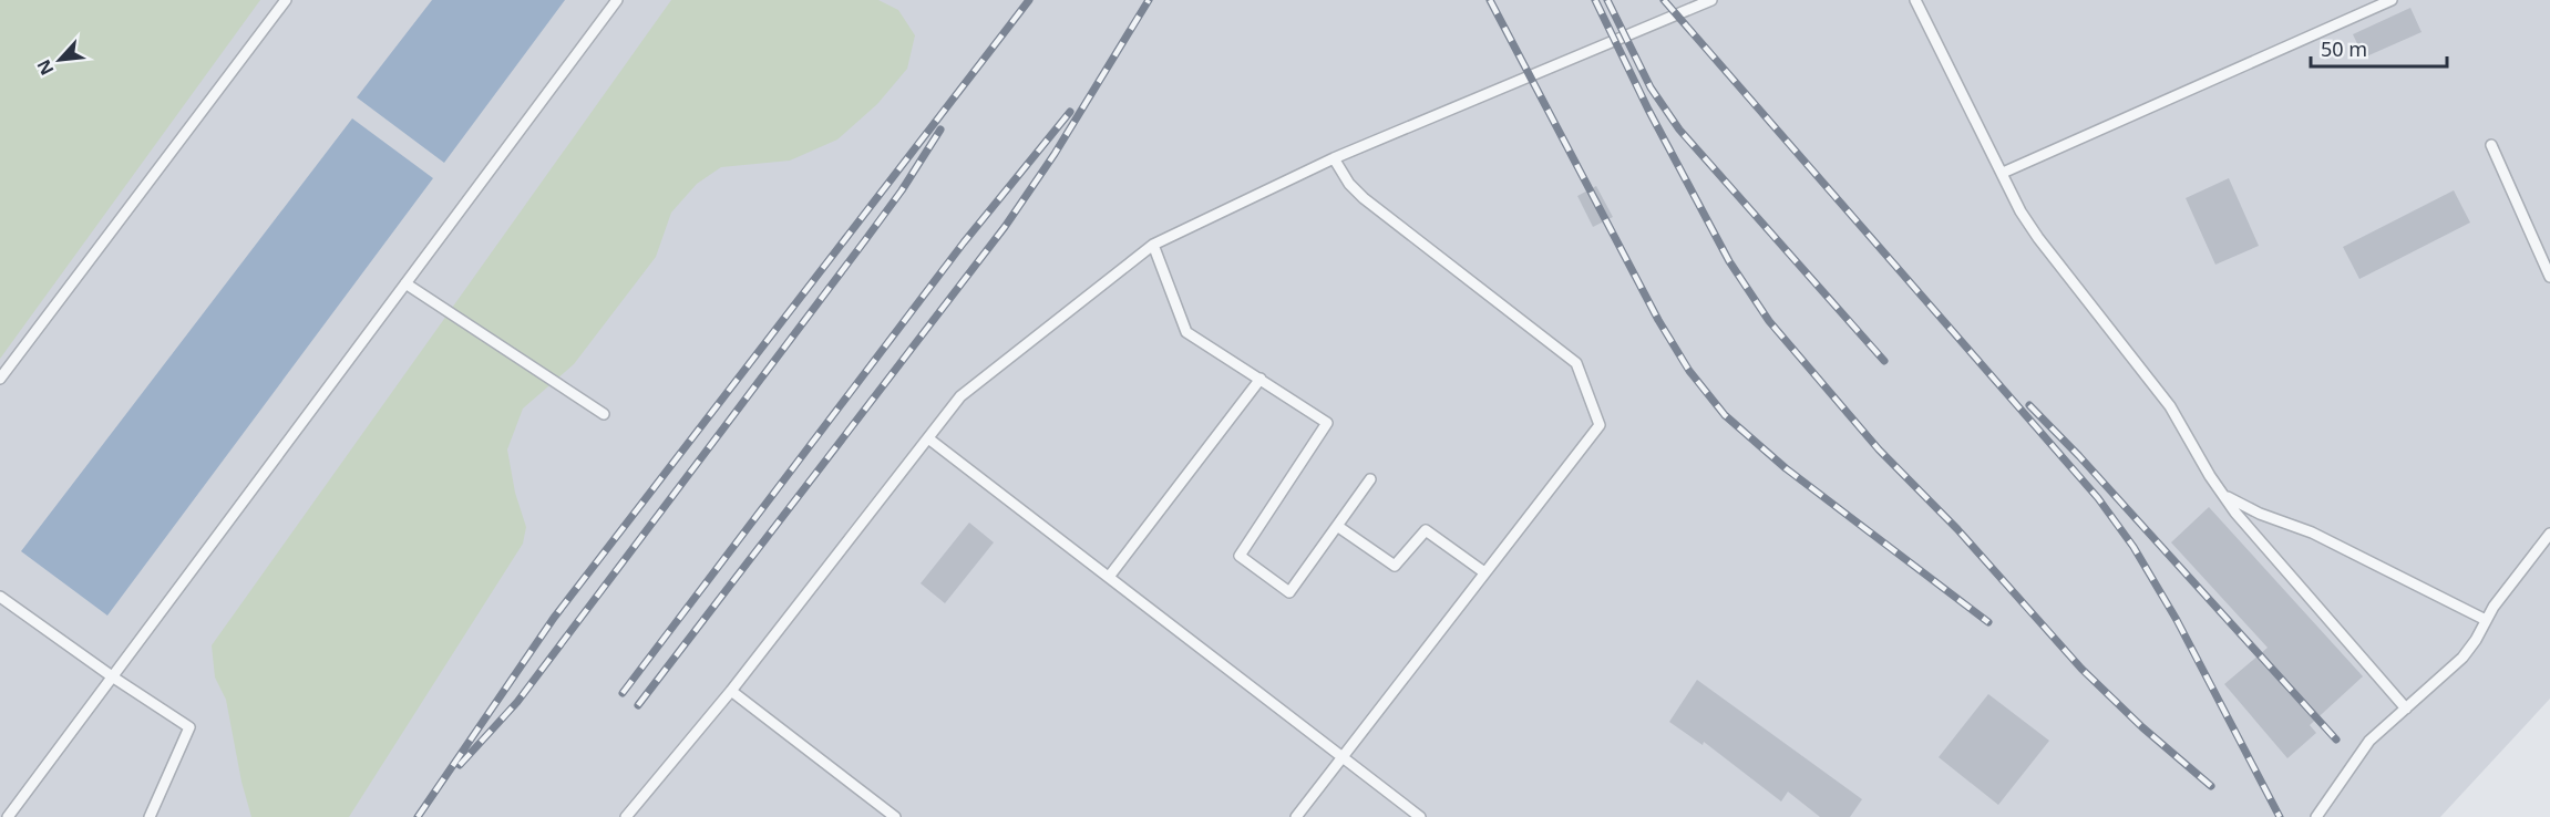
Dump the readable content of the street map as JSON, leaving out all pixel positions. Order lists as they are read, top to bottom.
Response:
{
  "scale_bar": "50 m",
  "north": "bottom left"
}
